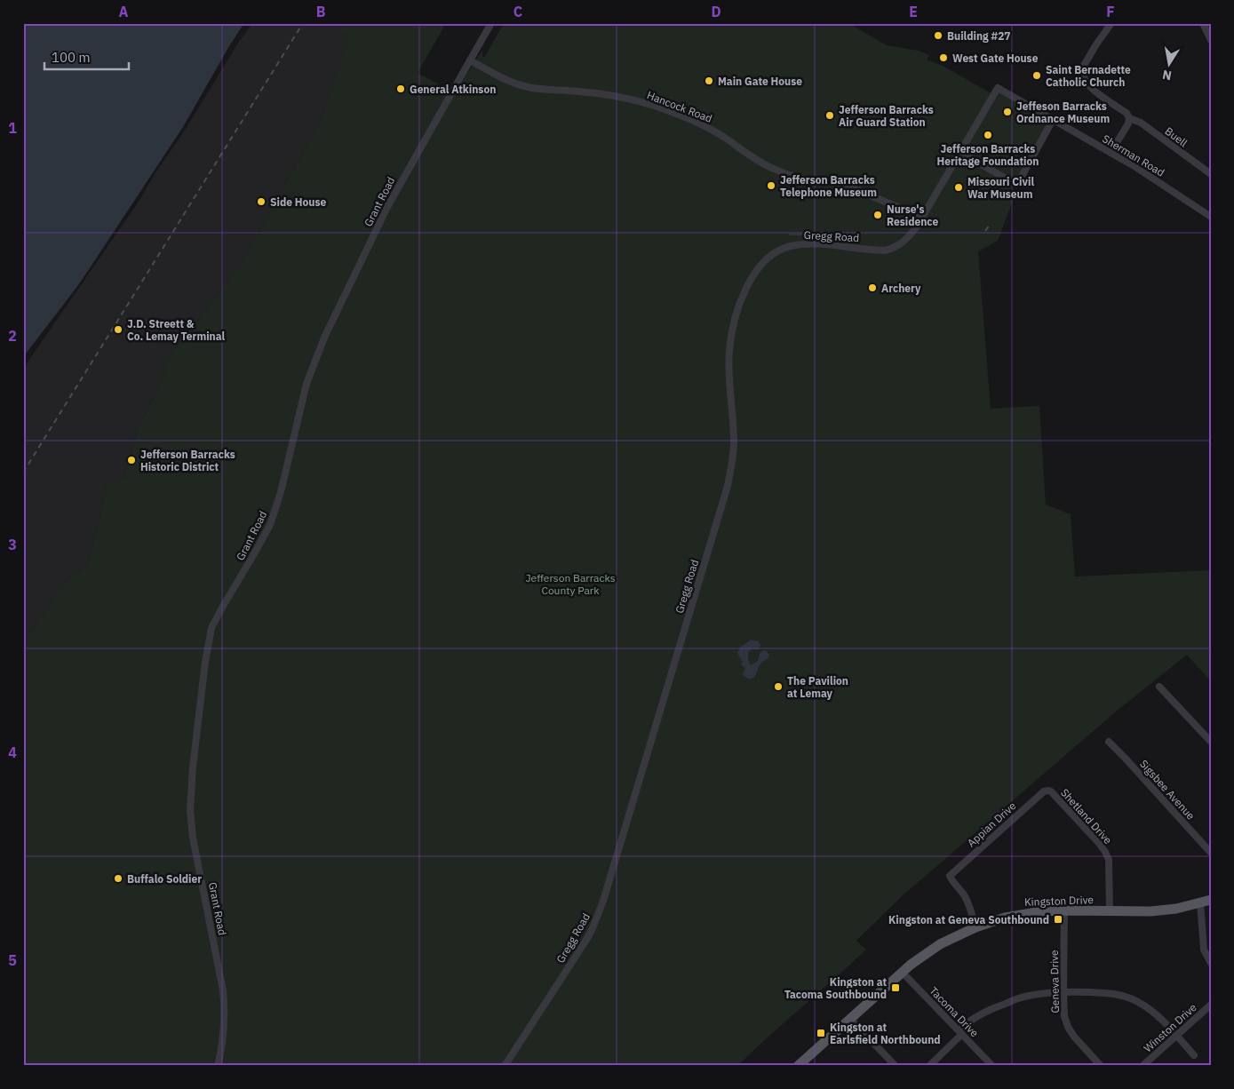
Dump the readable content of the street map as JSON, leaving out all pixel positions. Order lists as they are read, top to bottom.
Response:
{
  "streets": {
    "main road": ["Kingston Drive"],
    "street": [
      "Hancock Road",
      "Buell",
      "Sherman Road",
      "Grant Road",
      "Gregg Road",
      "Sigsbee Avenue",
      "Shetland Drive",
      "Appian Drive",
      "Geneva Drive",
      "Tacoma Drive",
      "Winston Drive"
    ]
  },
  "crossings": [
    ["Hancock Road", "Grant Road"],
    ["Hancock Road", "Gregg Road"],
    ["Sherman Road", "Gregg Road"],
    ["Shetland Drive", "Appian Drive"],
    ["Shetland Drive", "Kingston Drive"],
    ["Appian Drive", "Kingston Drive"],
    ["Kingston Drive", "Geneva Drive"],
    ["Kingston Drive", "Tacoma Drive"]
  ],
  "parks": ["Jefferson Barracks County Park"],
  "places": {
    "other": [
      "Building #27",
      "West Gate House",
      "Saint Bernadette Catholic Church",
      "Main Gate House",
      "General Atkinson",
      "Jeffeson Barracks Ordnance Museum",
      "Jefferson Barracks Air Guard Station",
      "Jefferson Barracks Heritage Foundation",
      "Jefferson Barracks Telephone Museum",
      "Missouri Civil War Museum",
      "Side House",
      "Nurse's Residence",
      "Archery",
      "J.D. Streett & Co. Lemay Terminal",
      "Jefferson Barracks Historic District",
      "The Pavilion at Lemay",
      "Buffalo Soldier"
    ],
    "transit": ["Kingston at Geneva Southbound", "Kingston at Tacoma Southbound", "Kingston at Earlsfield Northbound"]
  },
  "scale_bar": "100 m",
  "north": "bottom",
  "grid": {
    "columns": [
      "A",
      "B",
      "C",
      "D",
      "E",
      "F"
    ],
    "rows": [
      "1",
      "2",
      "3",
      "4",
      "5"
    ]
  }
}
